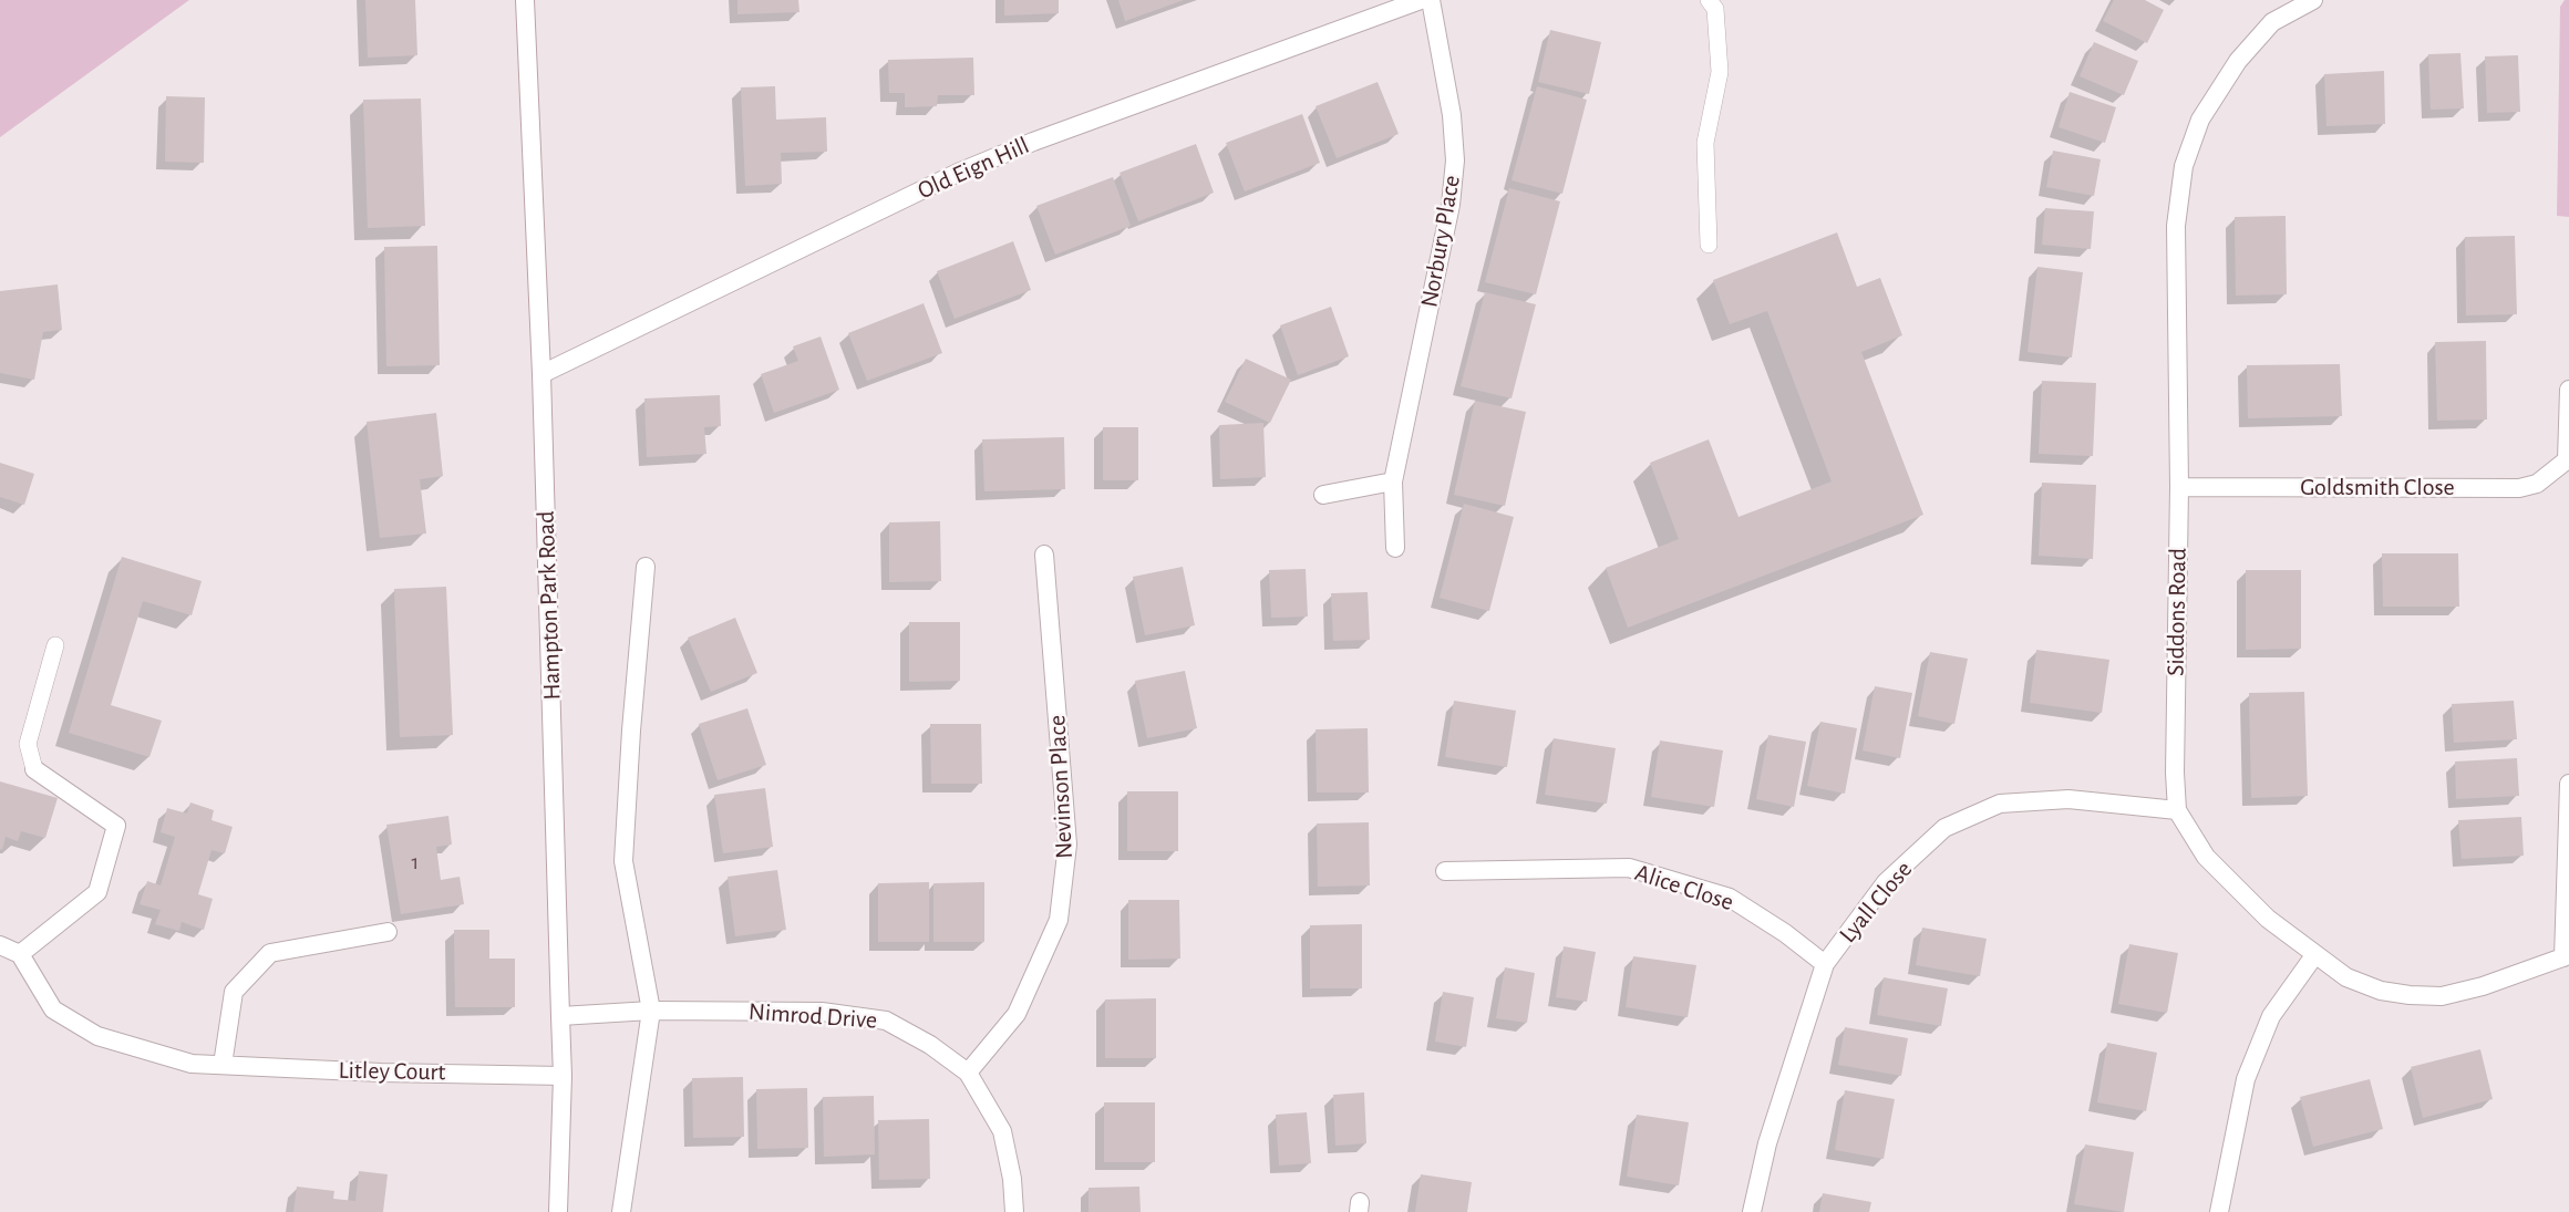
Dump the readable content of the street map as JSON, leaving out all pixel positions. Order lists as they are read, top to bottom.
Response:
{
  "streets": {
    "street": [
      "Old Eign Hill",
      "Norbury Place",
      "Goldsmith Close",
      "Hampton Park Road",
      "Siddons Road",
      "Nevinson Place",
      "Alice Close",
      "Lyall Close",
      "Nimrod Drive",
      "Litley Court"
    ]
  },
  "crossings": [
    ["Old Eign Hill", "Hampton Park Road"],
    ["Goldsmith Close", "Siddons Road"],
    ["Hampton Park Road", "Nimrod Drive"],
    ["Hampton Park Road", "Litley Court"],
    ["Siddons Road", "Lyall Close"],
    ["Nevinson Place", "Nimrod Drive"],
    ["Alice Close", "Lyall Close"]
  ],
  "house_numbers": ["1"]
}
